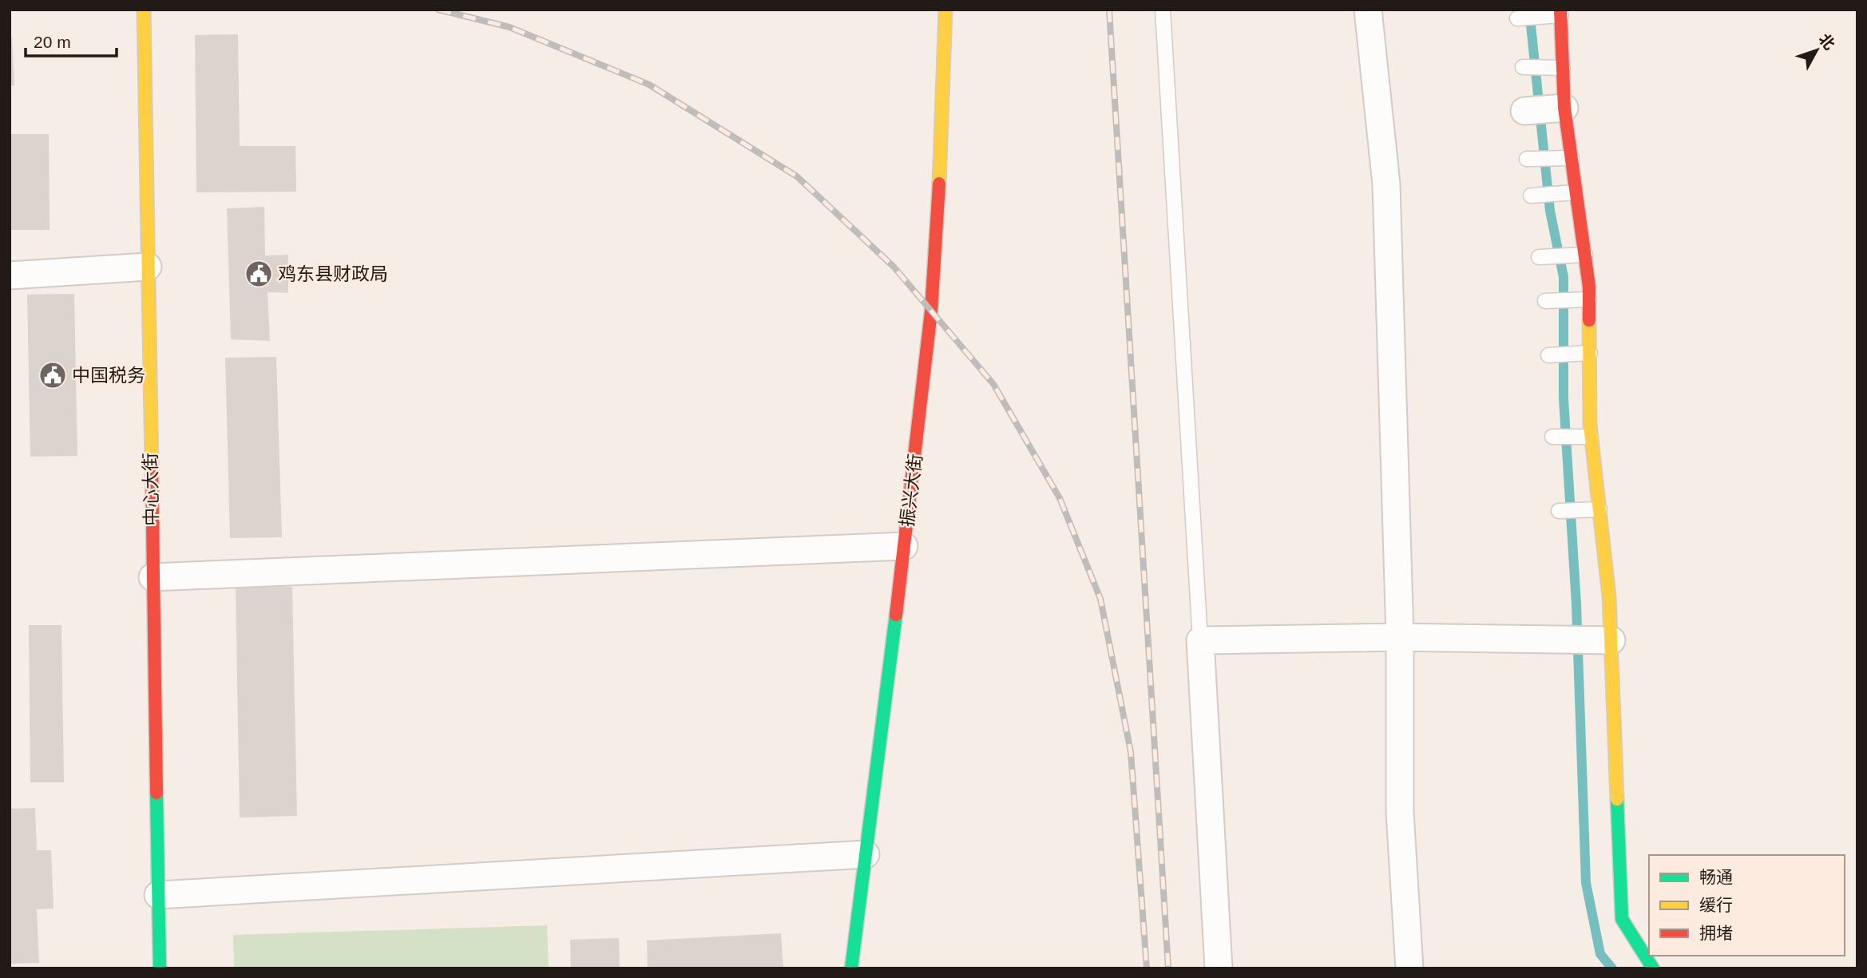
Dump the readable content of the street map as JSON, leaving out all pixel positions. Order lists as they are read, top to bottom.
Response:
{
  "streets": {
    "street": ["中心大街", "振兴大街"]
  },
  "places": {
    "public building": ["鸡东县财政局", "中国税务"]
  },
  "legend": ["畅通", "缓行", "拥堵"],
  "scale_bar": "20 m",
  "north": "top right"
}
